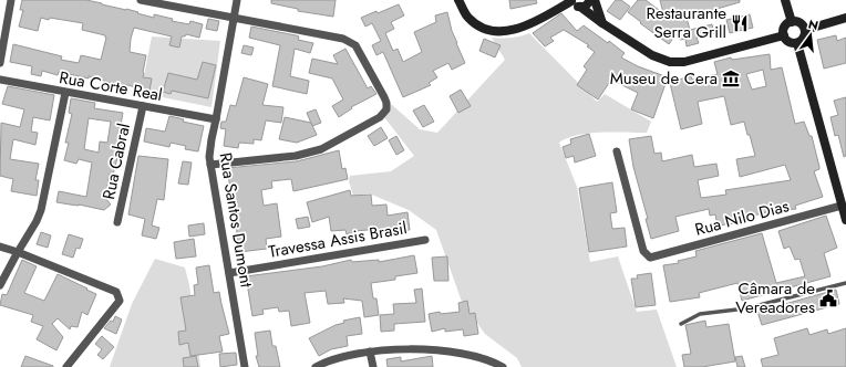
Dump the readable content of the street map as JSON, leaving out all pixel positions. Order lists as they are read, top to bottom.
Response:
{
  "streets": {
    "street": [
      "Rua Corte Real",
      "Rua Cabral",
      "Rua Nilo Dias",
      "Rua Santos Dumont",
      "Travessa Assis Brasil"
    ]
  },
  "crossings": [
    ["Rua Corte Real", "Rua Cabral"],
    ["Rua Corte Real", "Rua Santos Dumont"],
    ["Rua Santos Dumont", "Travessa Assis Brasil"]
  ],
  "places": {
    "restaurant": ["Restaurante Serra Grill"],
    "museum": ["Museu de Cera"],
    "public building": ["Câmara de Vereadores"]
  },
  "north": "top"
}
